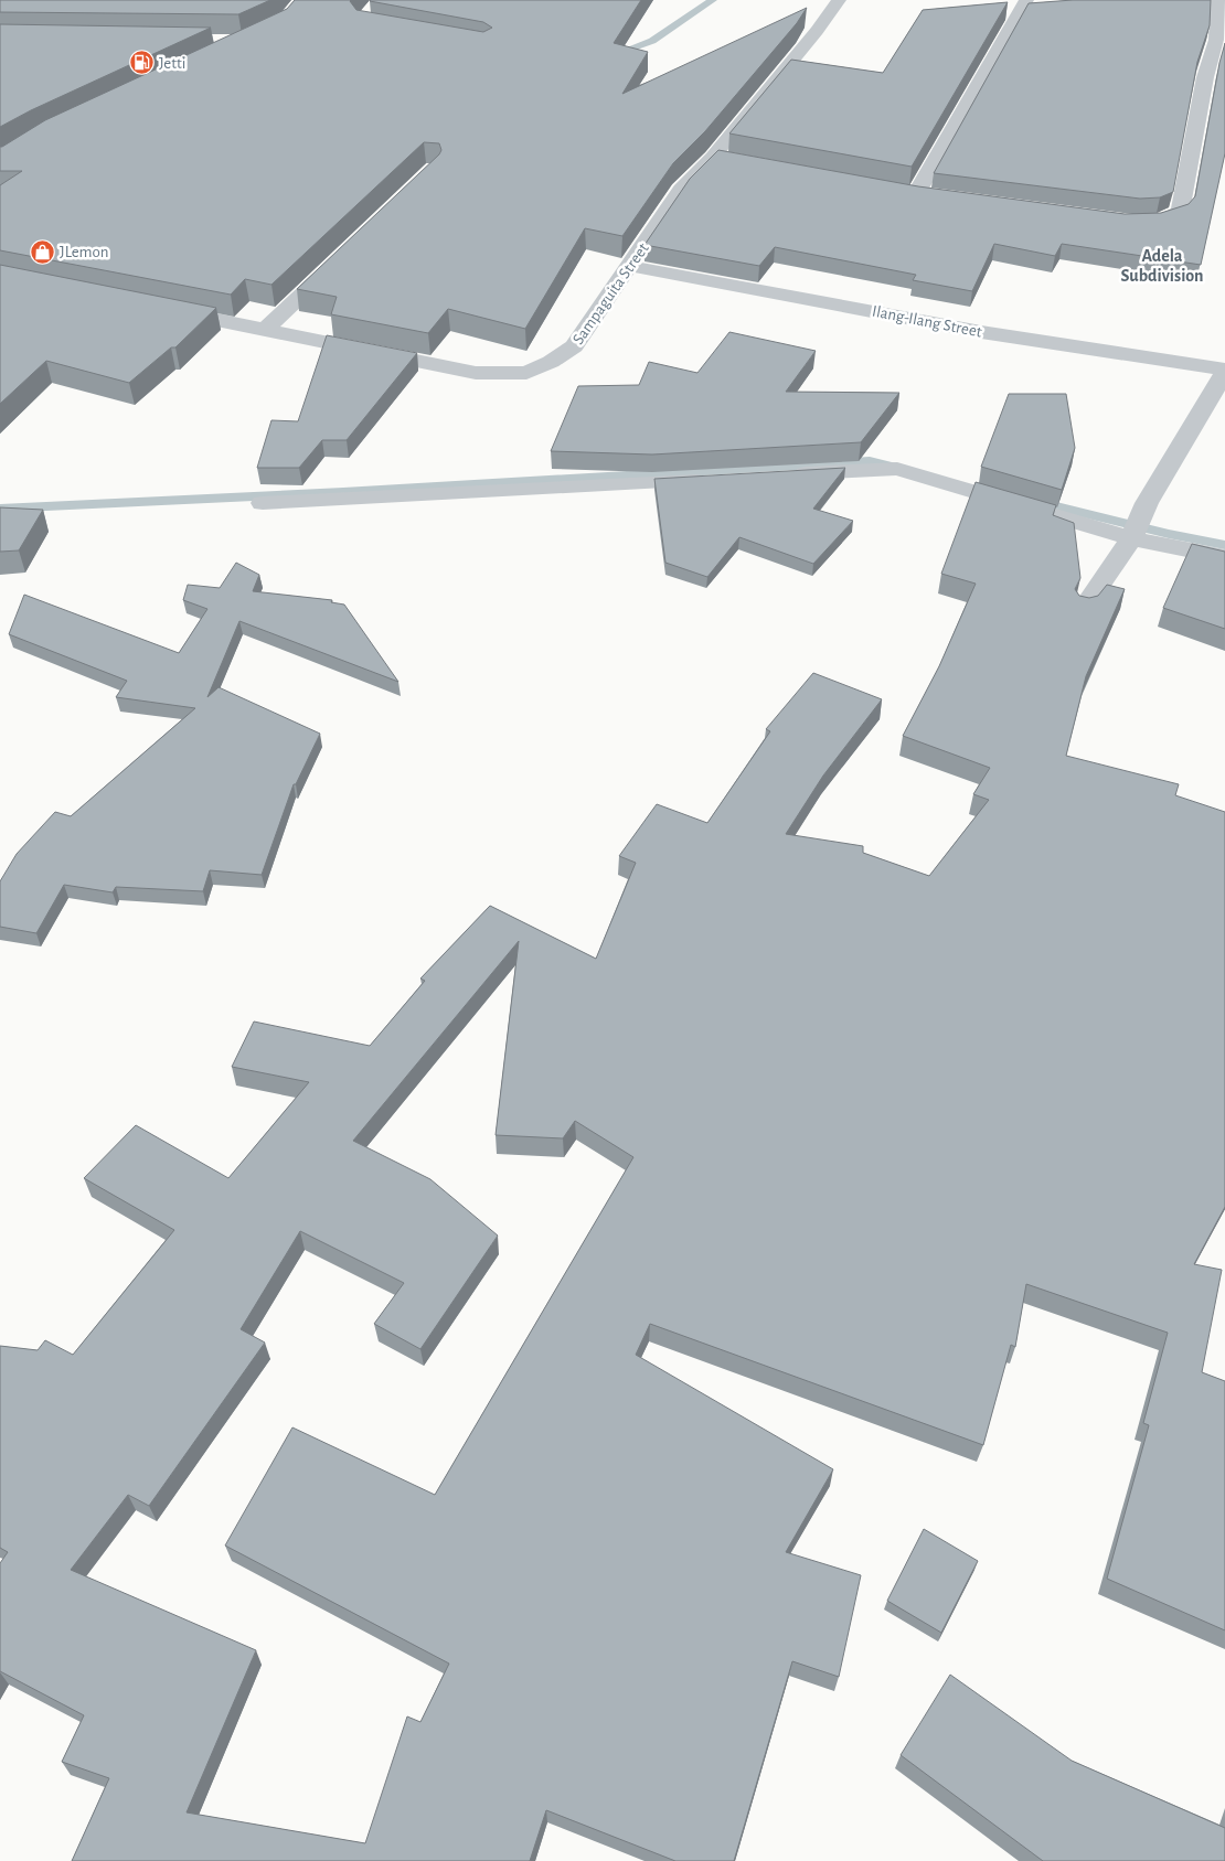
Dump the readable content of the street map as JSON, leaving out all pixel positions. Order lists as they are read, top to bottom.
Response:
{
  "streets": {
    "street": ["Sampaguita Street", "Ilang-Ilang Street"]
  },
  "crossings": [
    ["Sampaguita Street", "Ilang-Ilang Street"]
  ],
  "districts": ["Adela Subdivision"],
  "places": {
    "fuel station": ["Jetti"],
    "shop": ["JLemon"]
  }
}
